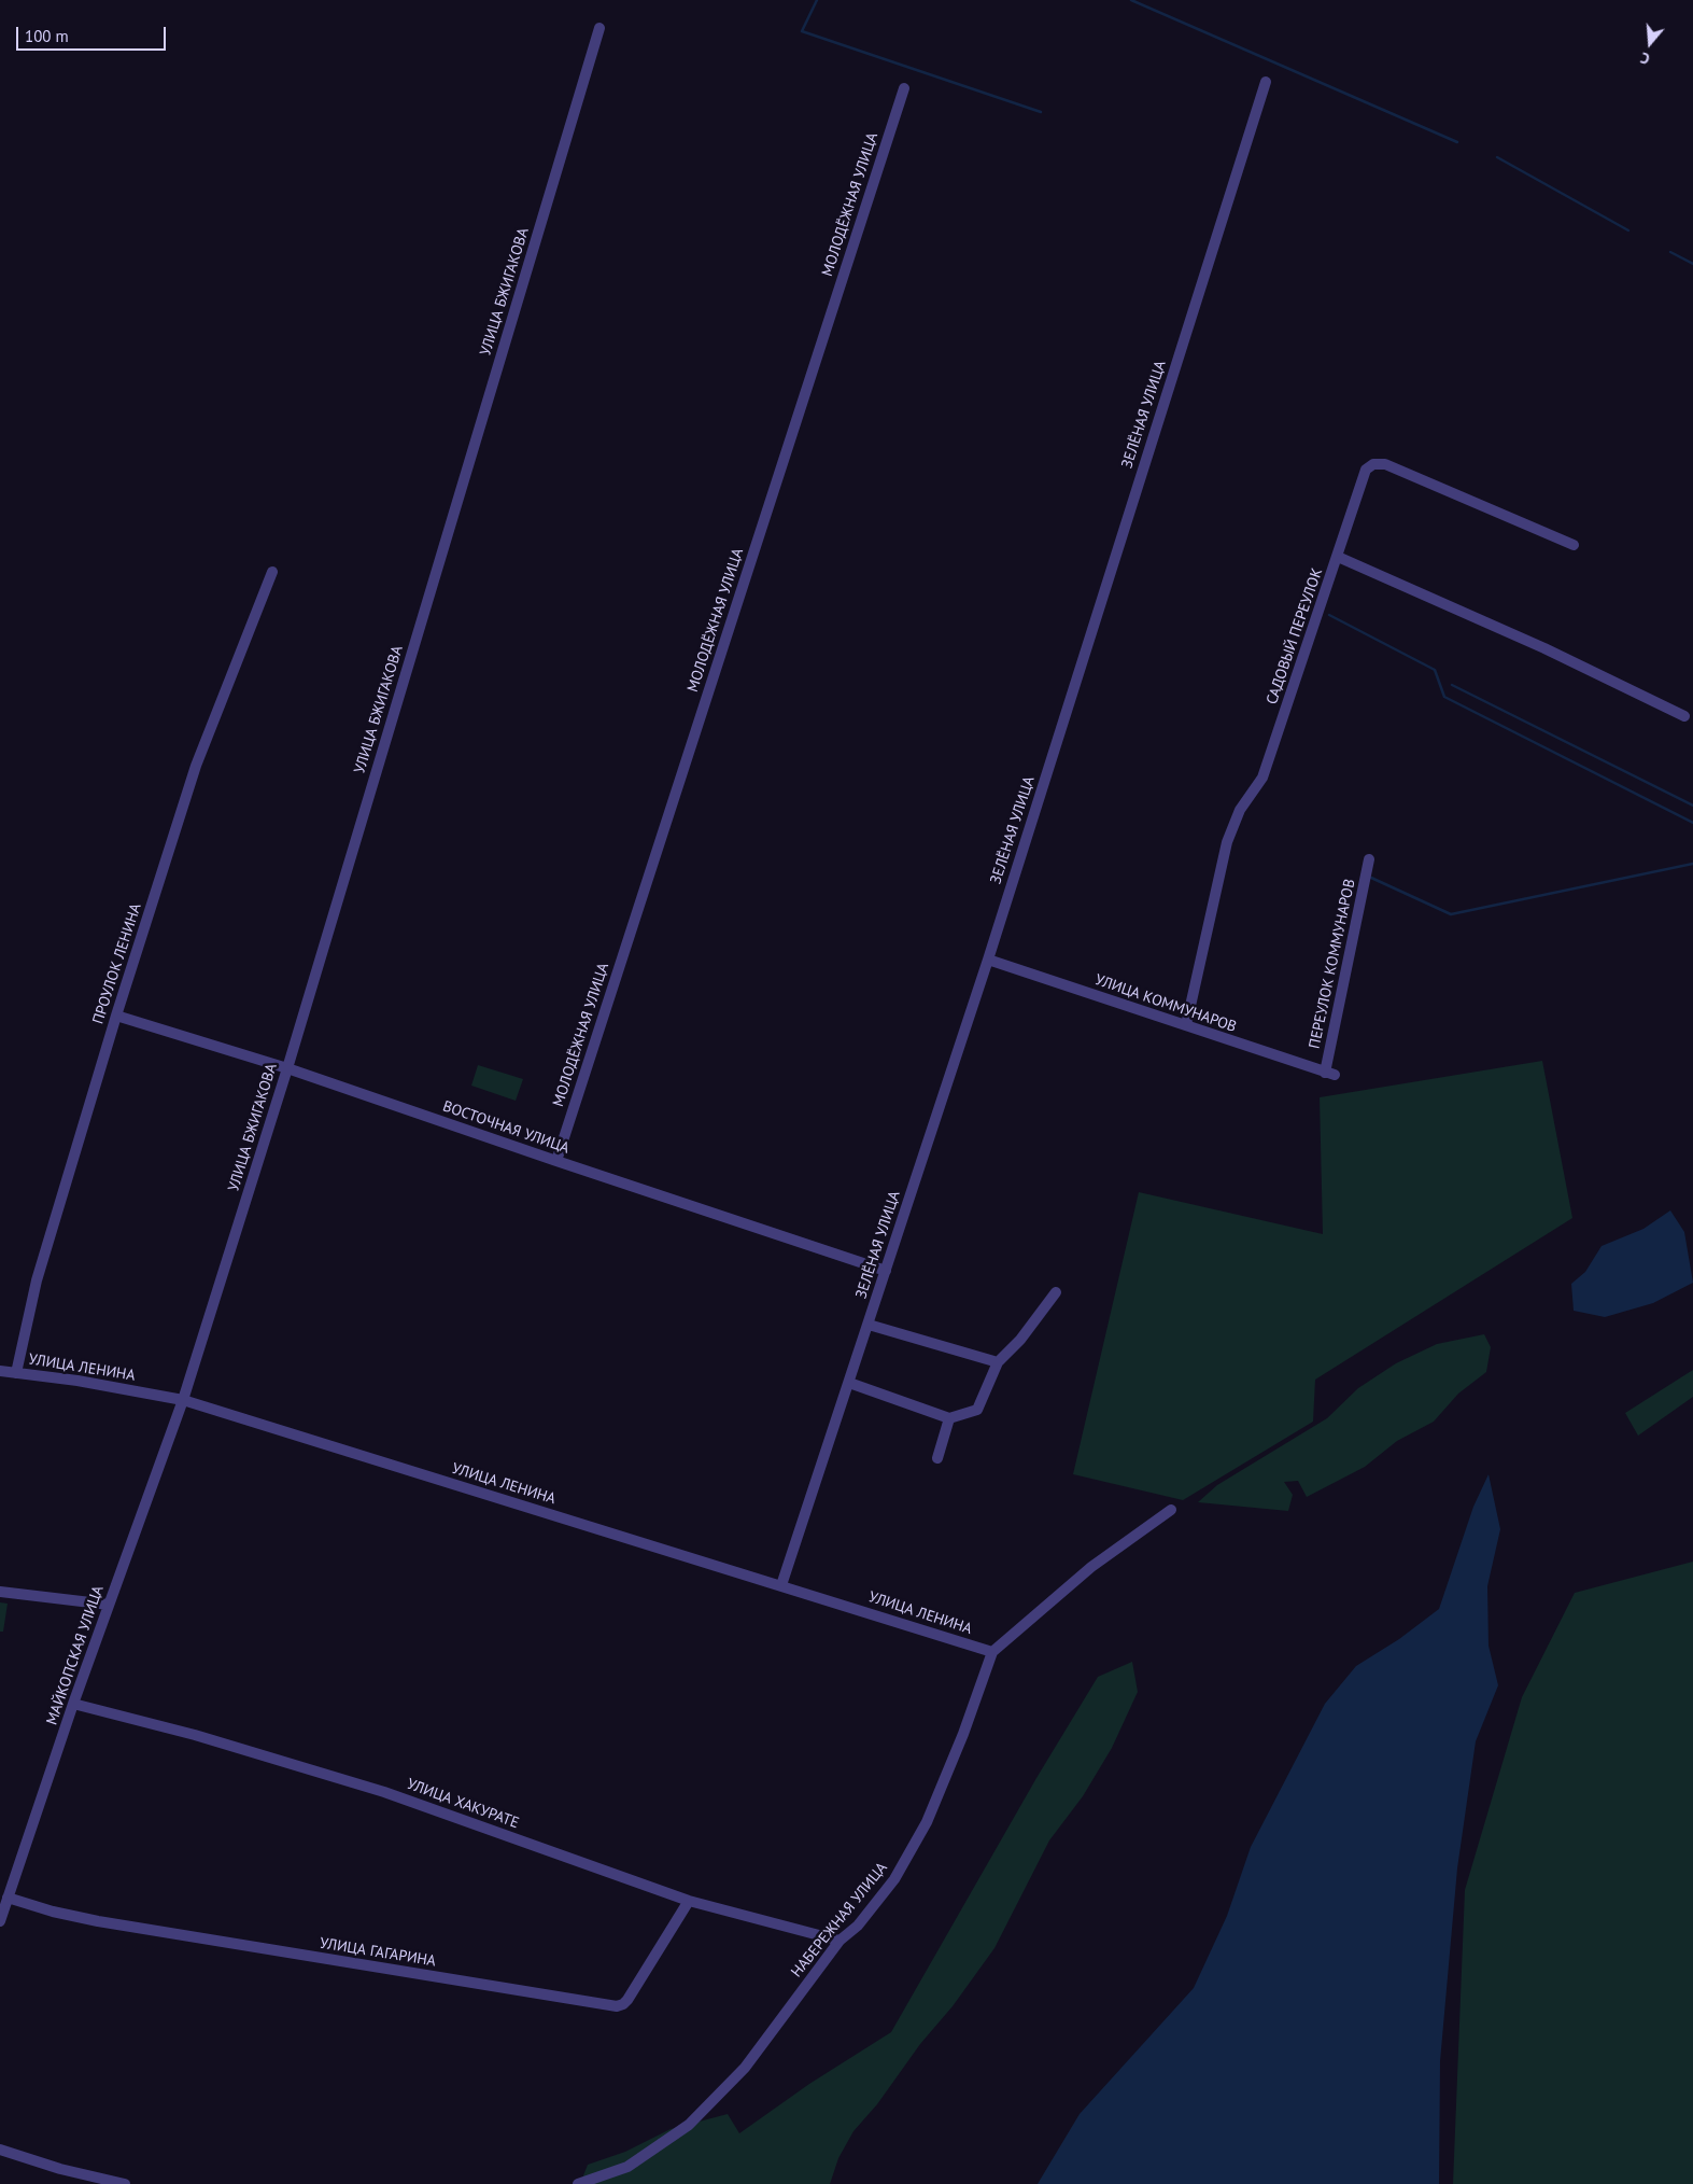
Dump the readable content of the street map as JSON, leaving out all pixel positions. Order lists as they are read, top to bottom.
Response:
{
  "streets": {
    "street": [
      "МОЛОДЁЖНАЯ УЛИЦА",
      "УЛИЦА БЖИГАКОВА",
      "ЗЕЛЁНАЯ УЛИЦА",
      "САДОВЫЙ ПЕРЕУЛОК",
      "ПРОУЛОК ЛЕНИНА",
      "ПЕРЕУЛОК КОММУНАРОВ",
      "УЛИЦА КОММУНАРОВ",
      "ВОСТОЧНАЯ УЛИЦА",
      "УЛИЦА ЛЕНИНА",
      "МАЙКОПСКАЯ УЛИЦА",
      "УЛИЦА ХАКУРАТЕ",
      "НАБЕРЕЖНАЯ УЛИЦА",
      "УЛИЦА ГАГАРИНА"
    ]
  },
  "crossings": [
    ["МОЛОДЁЖНАЯ УЛИЦА", "ВОСТОЧНАЯ УЛИЦА"],
    ["УЛИЦА БЖИГАКОВА", "ВОСТОЧНАЯ УЛИЦА"],
    ["УЛИЦА БЖИГАКОВА", "УЛИЦА ЛЕНИНА"],
    ["УЛИЦА БЖИГАКОВА", "МАЙКОПСКАЯ УЛИЦА"],
    ["ЗЕЛЁНАЯ УЛИЦА", "УЛИЦА КОММУНАРОВ"],
    ["ЗЕЛЁНАЯ УЛИЦА", "ВОСТОЧНАЯ УЛИЦА"],
    ["ЗЕЛЁНАЯ УЛИЦА", "УЛИЦА ЛЕНИНА"],
    ["САДОВЫЙ ПЕРЕУЛОК", "УЛИЦА КОММУНАРОВ"],
    ["ПРОУЛОК ЛЕНИНА", "ВОСТОЧНАЯ УЛИЦА"],
    ["ПРОУЛОК ЛЕНИНА", "УЛИЦА ЛЕНИНА"],
    ["ПЕРЕУЛОК КОММУНАРОВ", "УЛИЦА КОММУНАРОВ"],
    ["УЛИЦА ЛЕНИНА", "МАЙКОПСКАЯ УЛИЦА"],
    ["УЛИЦА ЛЕНИНА", "НАБЕРЕЖНАЯ УЛИЦА"],
    ["МАЙКОПСКАЯ УЛИЦА", "УЛИЦА ХАКУРАТЕ"],
    ["МАЙКОПСКАЯ УЛИЦА", "УЛИЦА ГАГАРИНА"],
    ["УЛИЦА ХАКУРАТЕ", "НАБЕРЕЖНАЯ УЛИЦА"],
    ["УЛИЦА ХАКУРАТЕ", "УЛИЦА ГАГАРИНА"]
  ],
  "scale_bar": "100 m",
  "north": "bottom"
}
